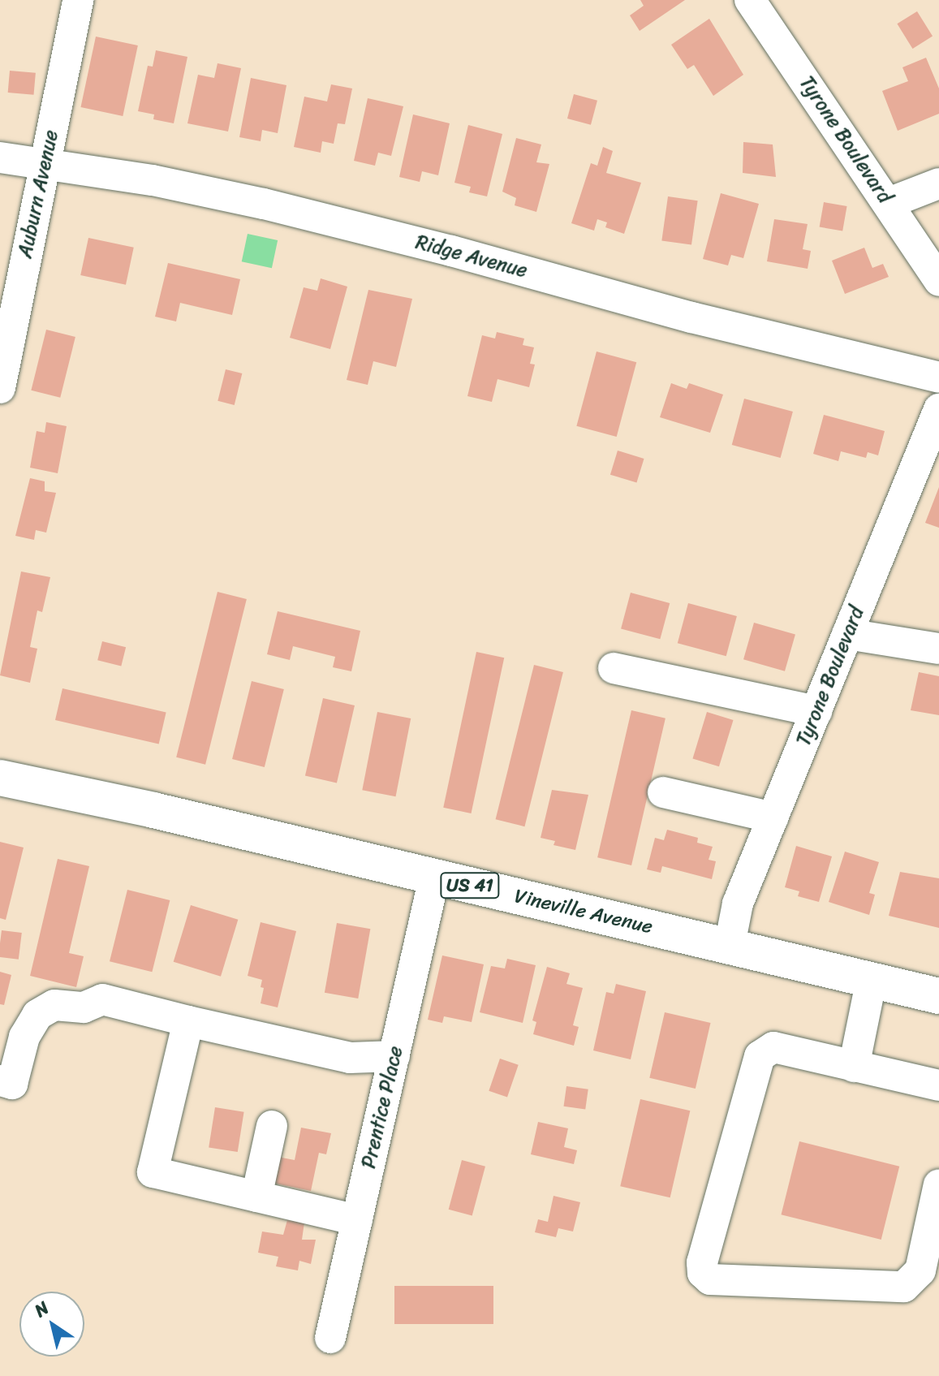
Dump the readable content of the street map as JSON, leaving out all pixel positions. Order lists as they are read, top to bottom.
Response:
{
  "streets": {
    "main road": ["US 41", "Vineville Avenue"],
    "street": [
      "Tyrone Boulevard",
      "Auburn Avenue",
      "Ridge Avenue",
      "Prentice Place"
    ]
  },
  "crossings": [
    ["Tyrone Boulevard", "Vineville Avenue"],
    ["Auburn Avenue", "Ridge Avenue"],
    ["Vineville Avenue", "Prentice Place"]
  ],
  "north": "top left"
}
